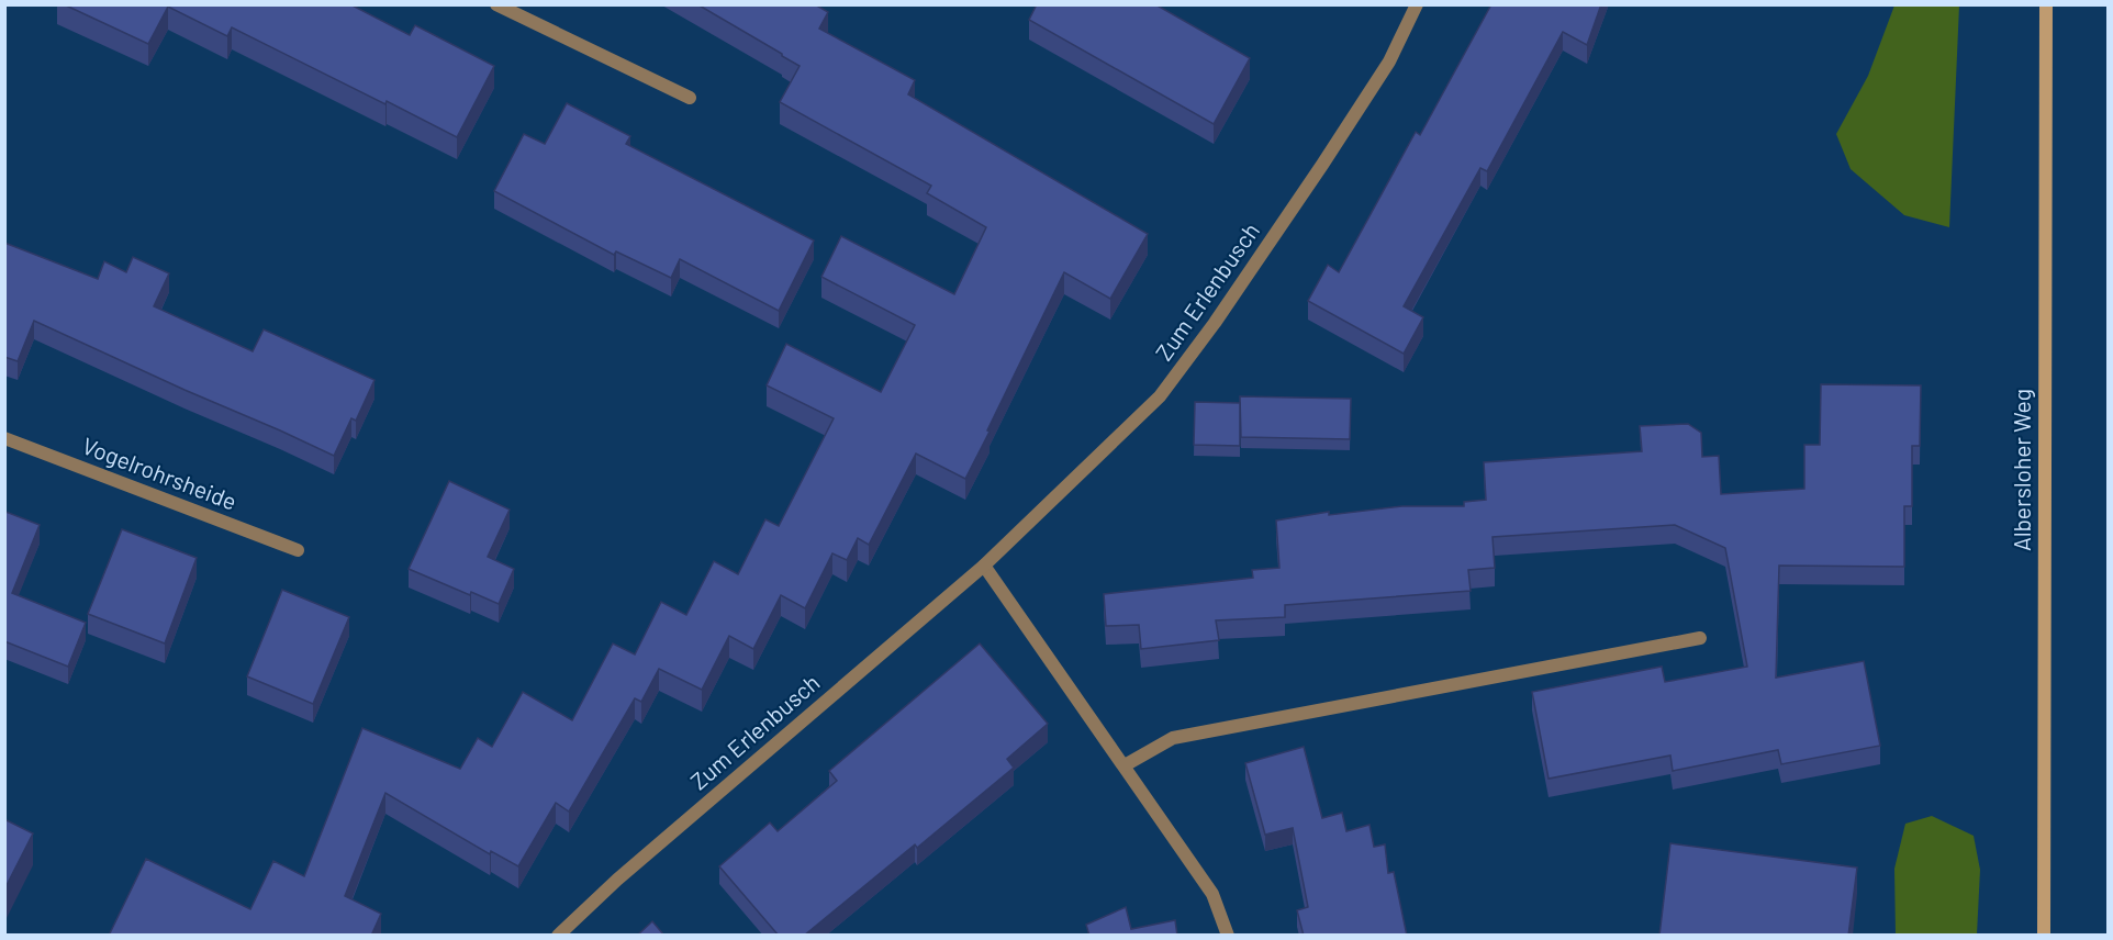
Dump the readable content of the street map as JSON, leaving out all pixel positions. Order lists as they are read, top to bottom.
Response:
{
  "streets": {
    "main road": ["Albersloher Weg"],
    "street": ["Zum Erlenbusch", "Vogelrohrsheide"]
  }
}
